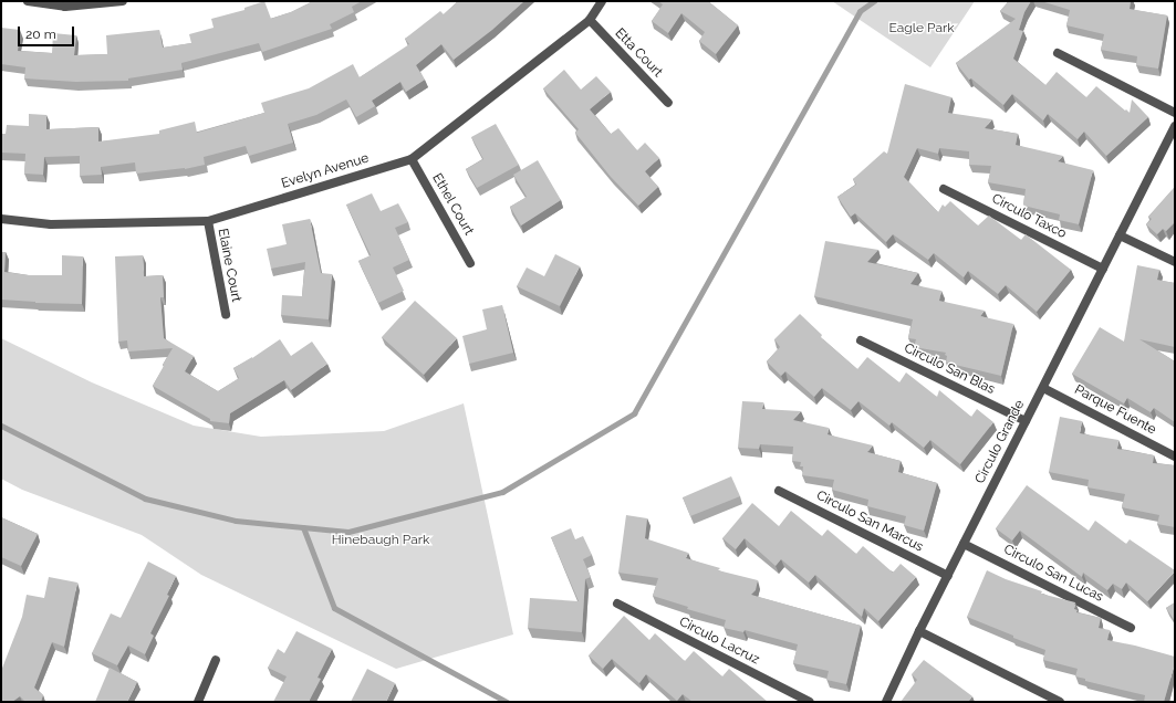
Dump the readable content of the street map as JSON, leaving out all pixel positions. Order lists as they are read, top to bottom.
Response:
{
  "streets": {
    "street": [
      "Etta Court",
      "Evelyn Avenue",
      "Ethel Court",
      "Circulo Taxco",
      "Elaine Court",
      "Circulo San Blas",
      "Parque Fuente",
      "Circulo Grande",
      "Circulo San Marcus",
      "Circulo San Lucas",
      "Circulo Lacruz"
    ]
  },
  "crossings": [
    ["Etta Court", "Evelyn Avenue"],
    ["Evelyn Avenue", "Ethel Court"],
    ["Evelyn Avenue", "Elaine Court"],
    ["Circulo Taxco", "Circulo Grande"],
    ["Circulo San Blas", "Circulo Grande"],
    ["Parque Fuente", "Circulo Grande"],
    ["Circulo Grande", "Circulo San Marcus"],
    ["Circulo Grande", "Circulo San Lucas"]
  ],
  "parks": ["Eagle Park", "Hinebaugh Park"],
  "scale_bar": "20 m"
}
